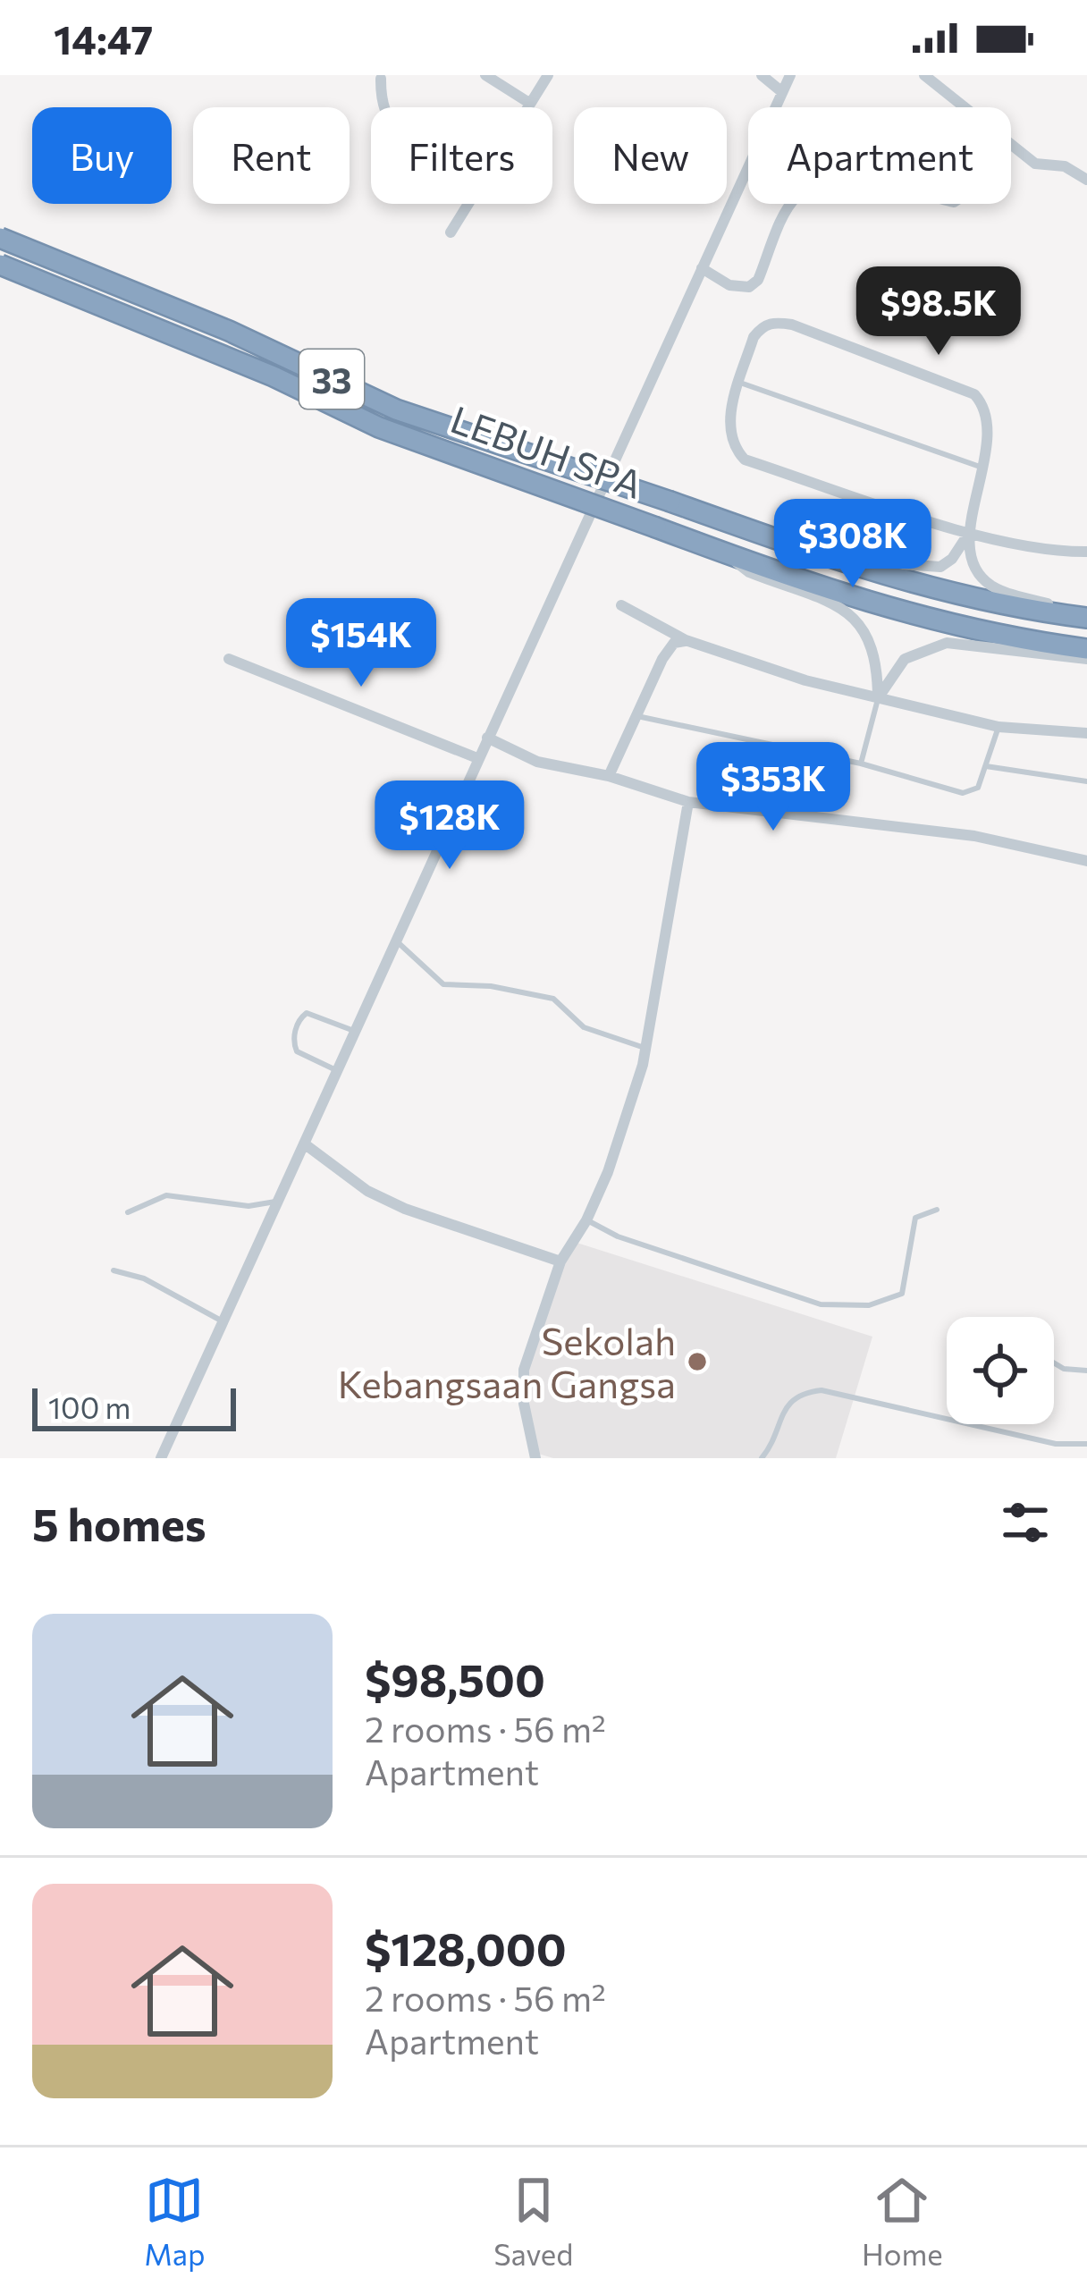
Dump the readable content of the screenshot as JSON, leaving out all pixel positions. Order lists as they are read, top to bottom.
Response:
{
  "streets": {
    "highway": ["33", "LEBUH SPA"]
  },
  "places": ["Sekolah Kebangsaan Gangsa"],
  "scale_bar": "100 m",
  "page": {
    "status": "14:47",
    "chip": [
      "Buy",
      "Rent",
      "Filters",
      "New",
      "Apartment"
    ],
    "price": [
      "$98.5K",
      "$308K",
      "$154K",
      "$353K",
      "$128K"
    ],
    "scale": "100 m",
    "heading": "5 homes",
    "list": [
      {
        "name": "$98,500",
        "note": "2 rooms · 56 m² · Apartment"
      },
      {
        "name": "$128,000",
        "note": "2 rooms · 56 m² · Apartment"
      }
    ],
    "tabs": ["Map", "Saved", "Home"]
  }
}
